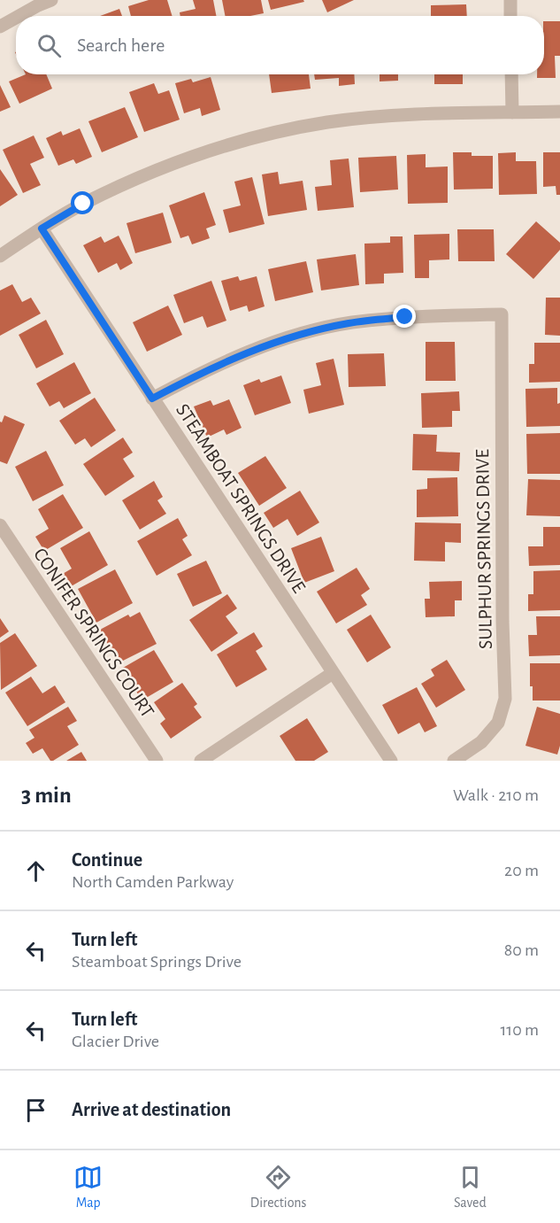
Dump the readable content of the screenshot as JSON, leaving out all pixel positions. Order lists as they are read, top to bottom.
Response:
{
  "streets": {
    "street": ["STEAMBOAT SPRINGS DRIVE", "SULPHUR SPRINGS DRIVE", "CONIFER SPRINGS COURT"]
  },
  "crossings": [
    ["STEAMBOAT SPRINGS DRIVE", "SULPHUR SPRINGS DRIVE"]
  ],
  "page": {
    "search": "Search here",
    "heading": ["3 min", "Walk · 210 m"],
    "list": [
      ["Continue", "North Camden Parkway", "20 m"],
      ["Turn left", "Steamboat Springs Drive", "80 m"],
      ["Turn left", "Glacier Drive", "110 m"],
      "Arrive at destination"
    ],
    "nav": ["Map", "Directions", "Saved"]
  }
}
